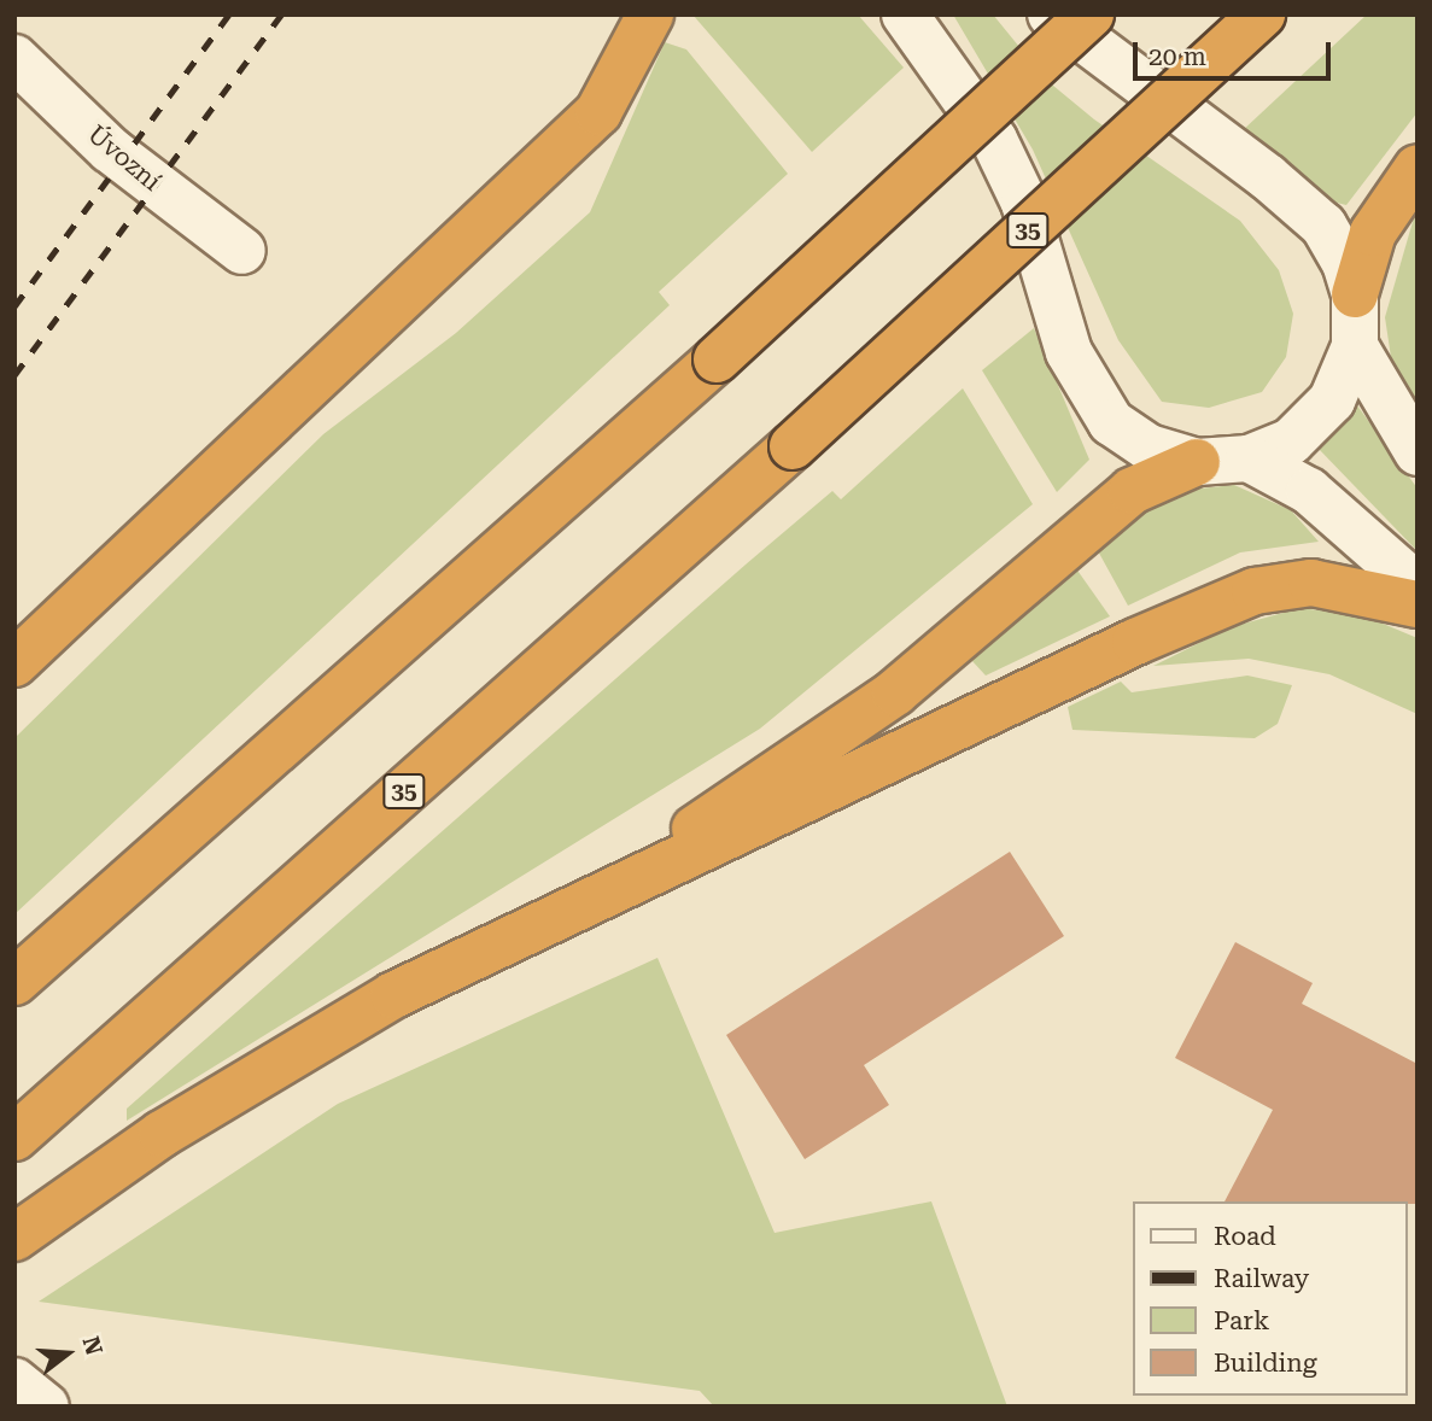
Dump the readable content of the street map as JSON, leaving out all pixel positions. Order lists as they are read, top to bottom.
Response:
{
  "streets": {
    "highway": ["35"],
    "main road": ["Úvozní"]
  },
  "legend": [
    "Road",
    "Railway",
    "Park",
    "Building"
  ],
  "scale_bar": "20 m",
  "north": "right"
}
